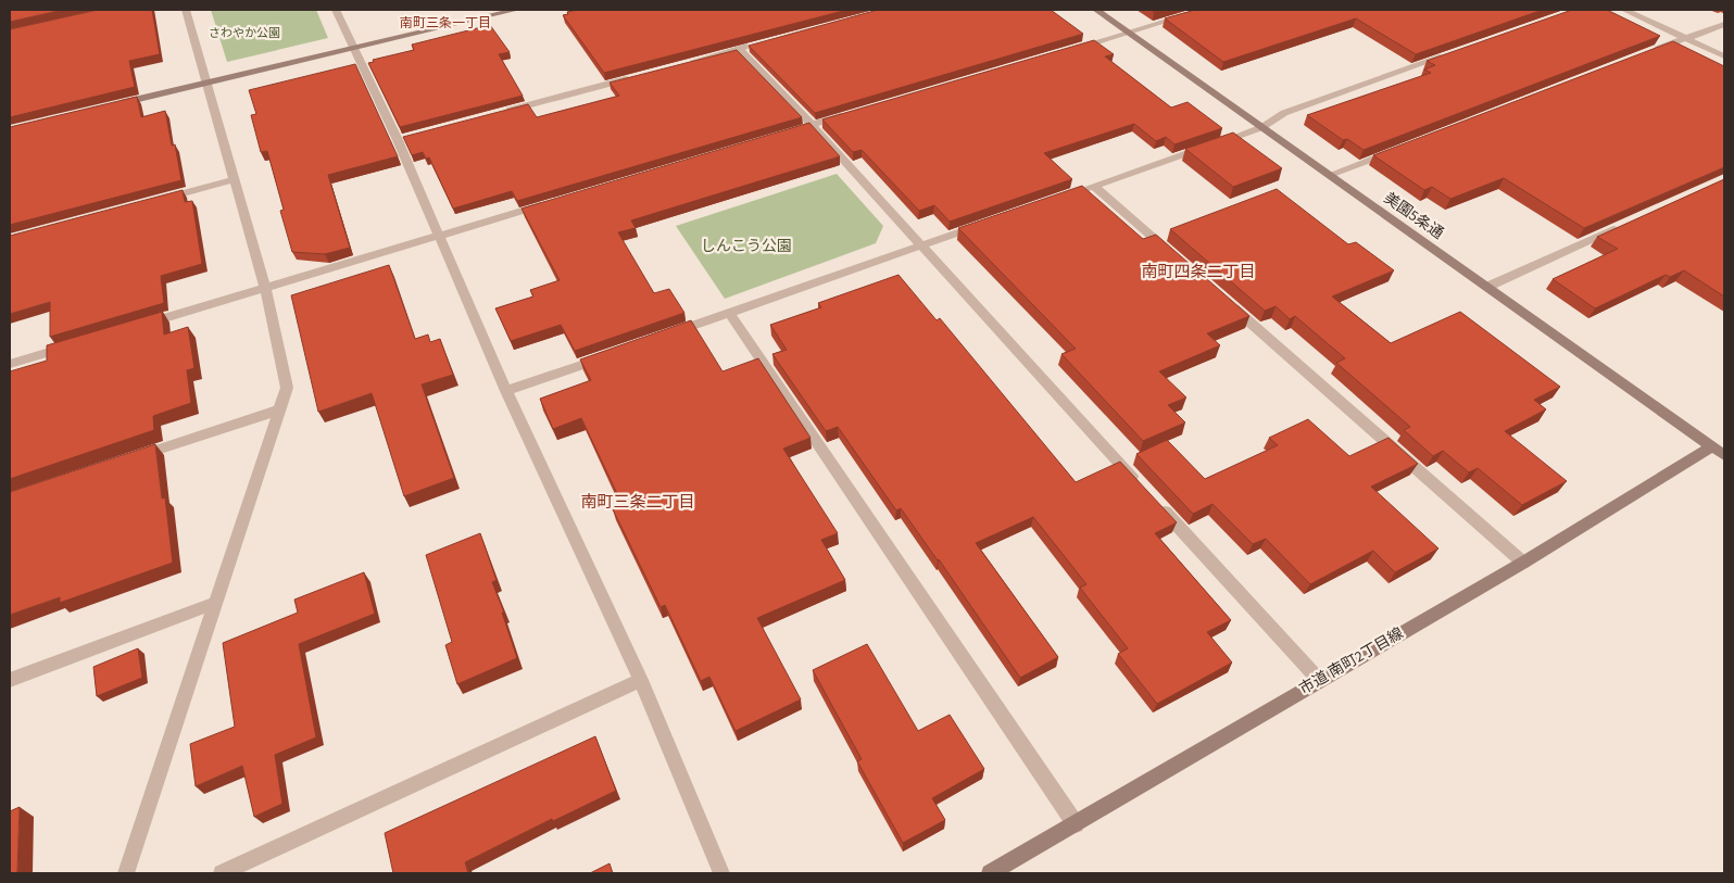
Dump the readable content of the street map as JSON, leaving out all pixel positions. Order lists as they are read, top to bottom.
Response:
{
  "streets": {
    "street": ["美園5条通", "市道 南町2丁目線"]
  },
  "crossings": [
    ["美園5条通", "市道 南町2丁目線"]
  ],
  "districts": ["南町三条一丁目", "南町四条二丁目", "南町三条二丁目"],
  "parks": ["さわやか公園", "しんこう公園"]
}
